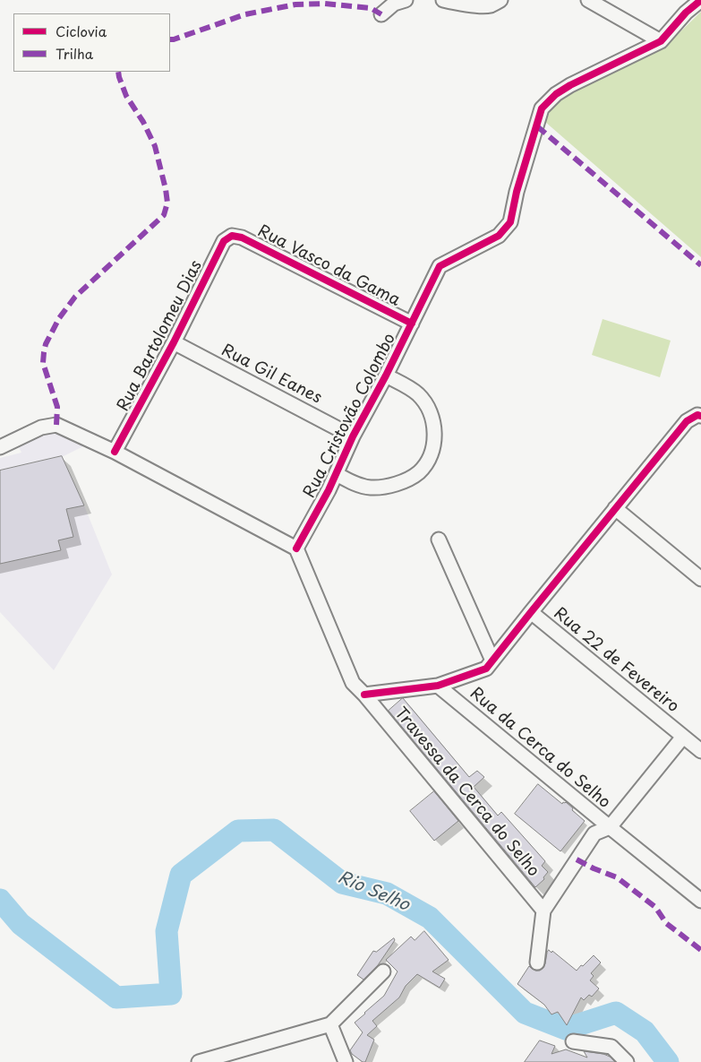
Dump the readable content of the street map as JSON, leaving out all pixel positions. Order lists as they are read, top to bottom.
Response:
{
  "streets": {
    "street": [
      "Rua Vasco da Gama",
      "Rua Bartolomeu Dias",
      "Rua Gil Eanes",
      "Rua Cristovão Colombo",
      "Rua 22 de Fevereiro",
      "Rua da Cerca do Selho",
      "Travessa da Cerca do Selho"
    ]
  },
  "crossings": [
    ["Rua Vasco da Gama", "Rua Bartolomeu Dias"],
    ["Rua Vasco da Gama", "Rua Cristovão Colombo"],
    ["Rua Bartolomeu Dias", "Rua Gil Eanes"],
    ["Rua Gil Eanes", "Rua Cristovão Colombo"]
  ],
  "water": ["Rio Selho"],
  "legend": ["Ciclovia", "Trilha"]
}
